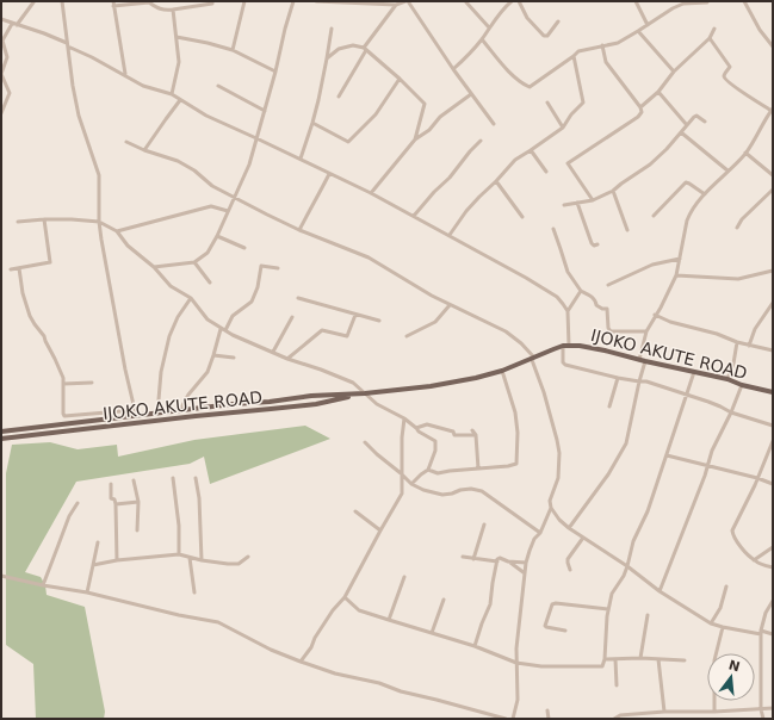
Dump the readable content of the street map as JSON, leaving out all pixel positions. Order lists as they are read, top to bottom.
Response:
{
  "streets": {
    "main road": ["IJOKO AKUTE ROAD"]
  },
  "north": "top"
}
